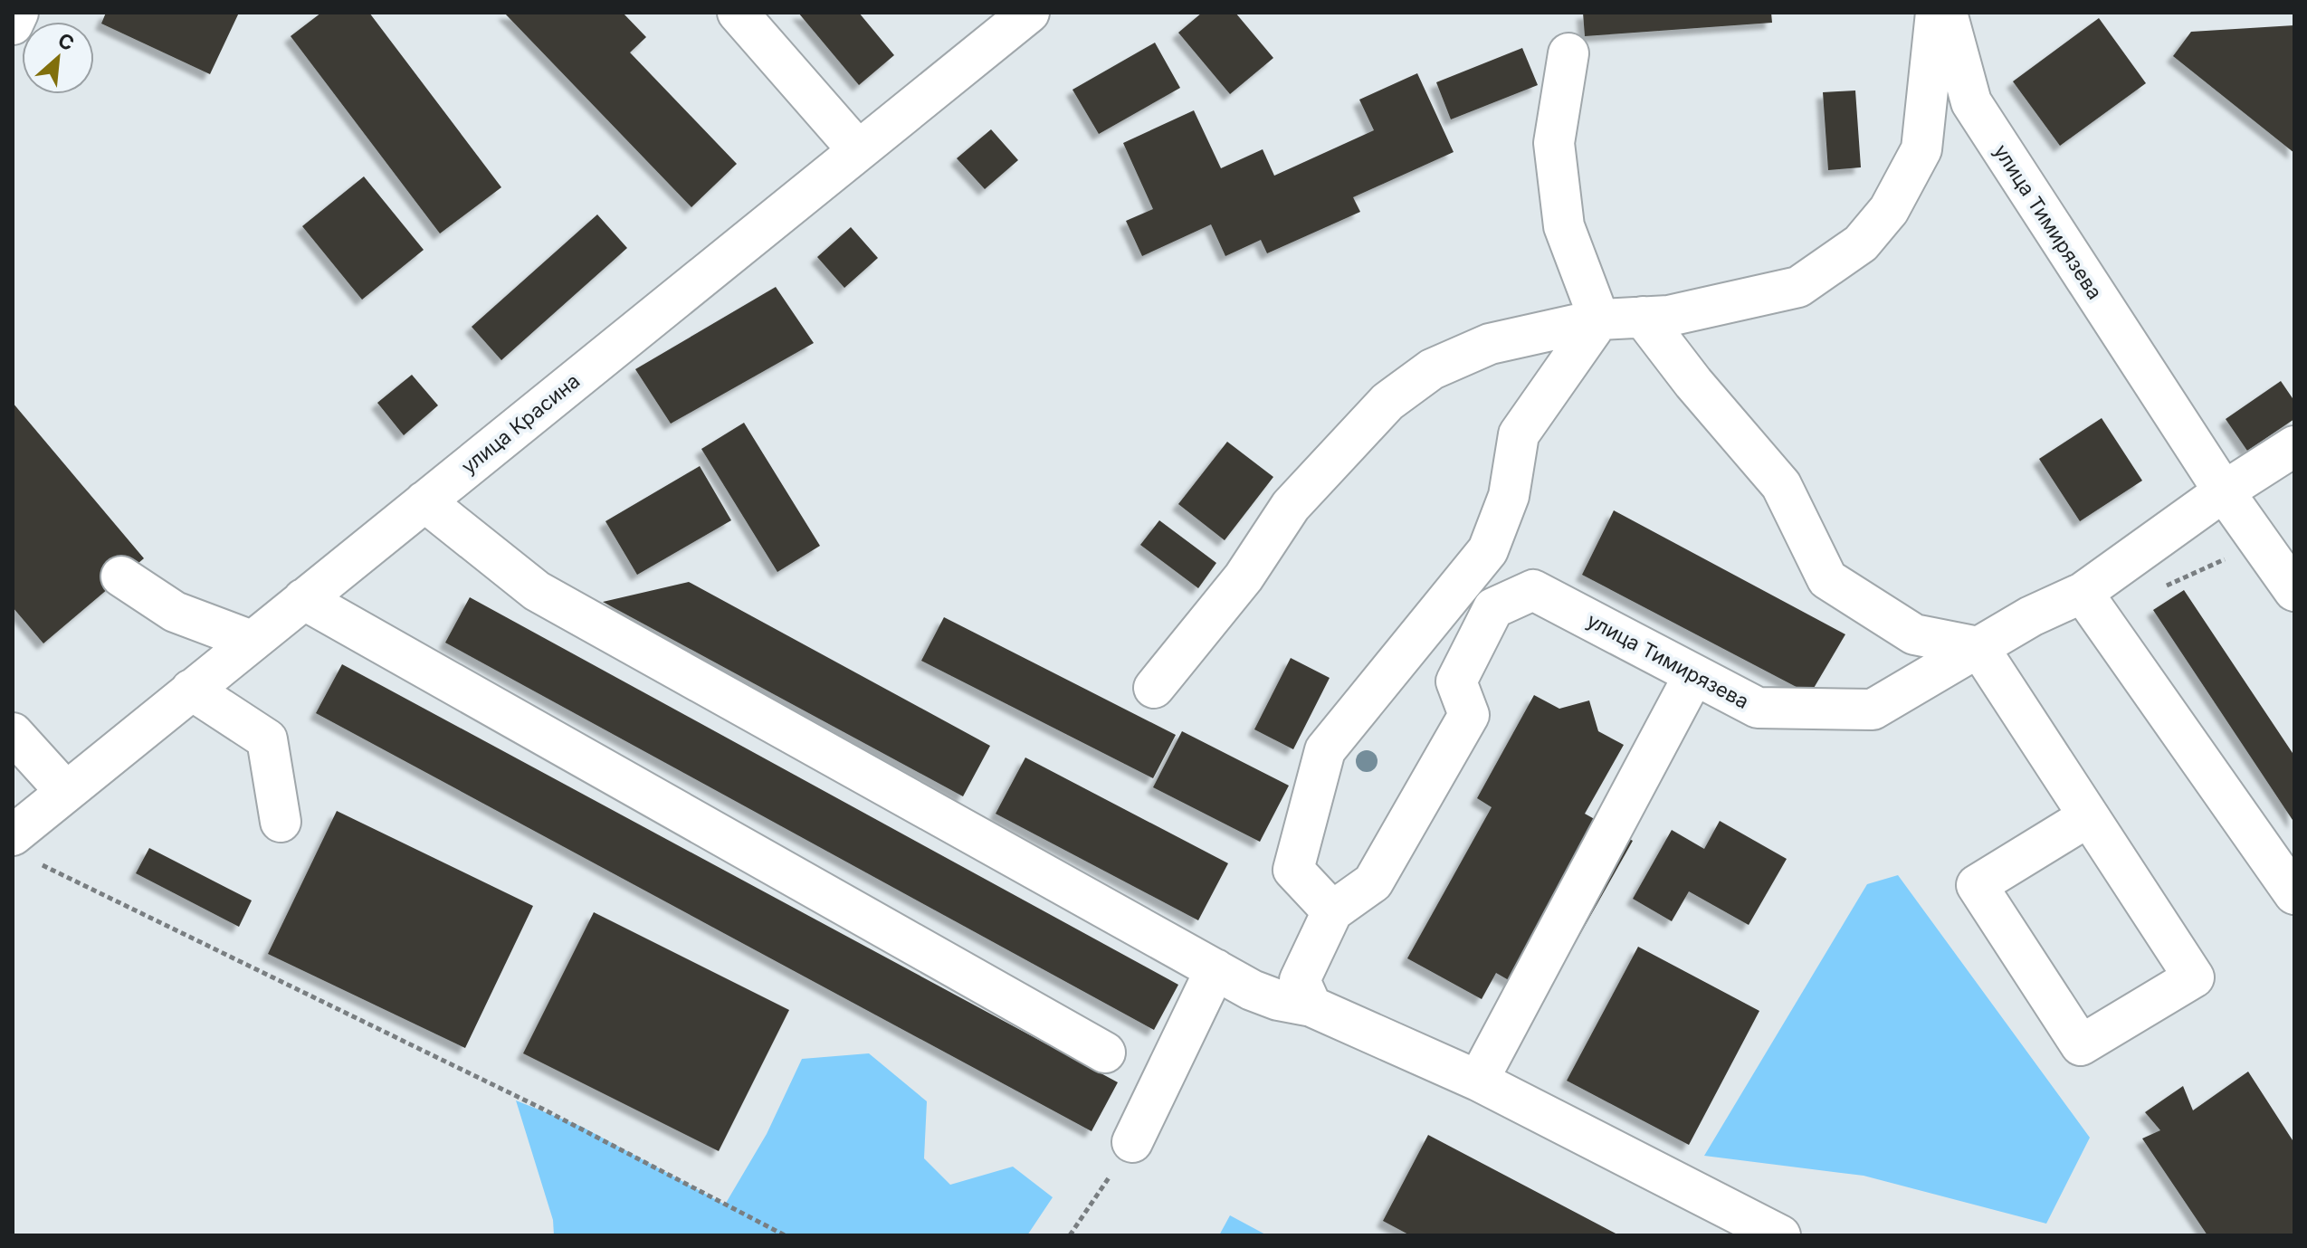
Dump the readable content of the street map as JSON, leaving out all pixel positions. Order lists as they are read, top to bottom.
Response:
{
  "streets": {
    "street": ["улица Тимирязева", "улица Красина"]
  },
  "north": "top right"
}
